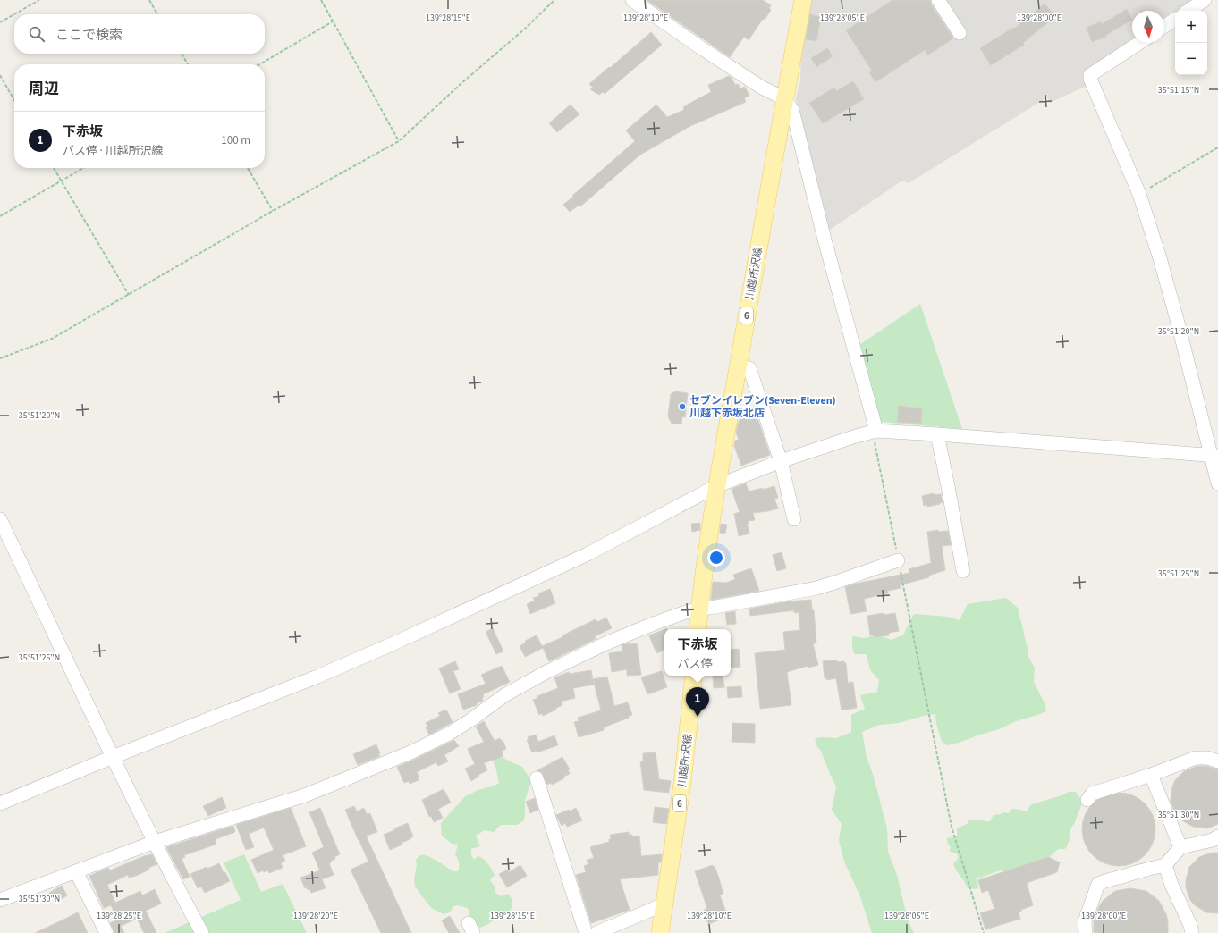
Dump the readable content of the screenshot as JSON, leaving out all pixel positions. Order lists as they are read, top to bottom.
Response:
{
  "streets": {
    "main road": ["川越所沢線", "6"]
  },
  "places": ["セブンイレブン(Seven-Eleven) 川越下赤坂北店"],
  "north": "bottom",
  "page": {
    "map_buttons": ["+", "−"],
    "search": "ここで検索",
    "heading": "周辺",
    "list": [
      {
        "mark": "1",
        "name": "下赤坂",
        "note": "バス停 · 川越所沢線",
        "value": "100 m"
      }
    ],
    "popup": ["下赤坂", "バス停"],
    "pins": "1"
  },
  "coordinates": [
    "139°28'15\"E",
    "139°28'10\"E",
    "139°28'05\"E",
    "139°28'00\"E",
    "35°51'15\"N",
    "35°51'20\"N",
    "35°51'25\"N",
    "35°51'30\"N",
    "139°28'25\"E",
    "139°28'20\"E"
  ]
}
